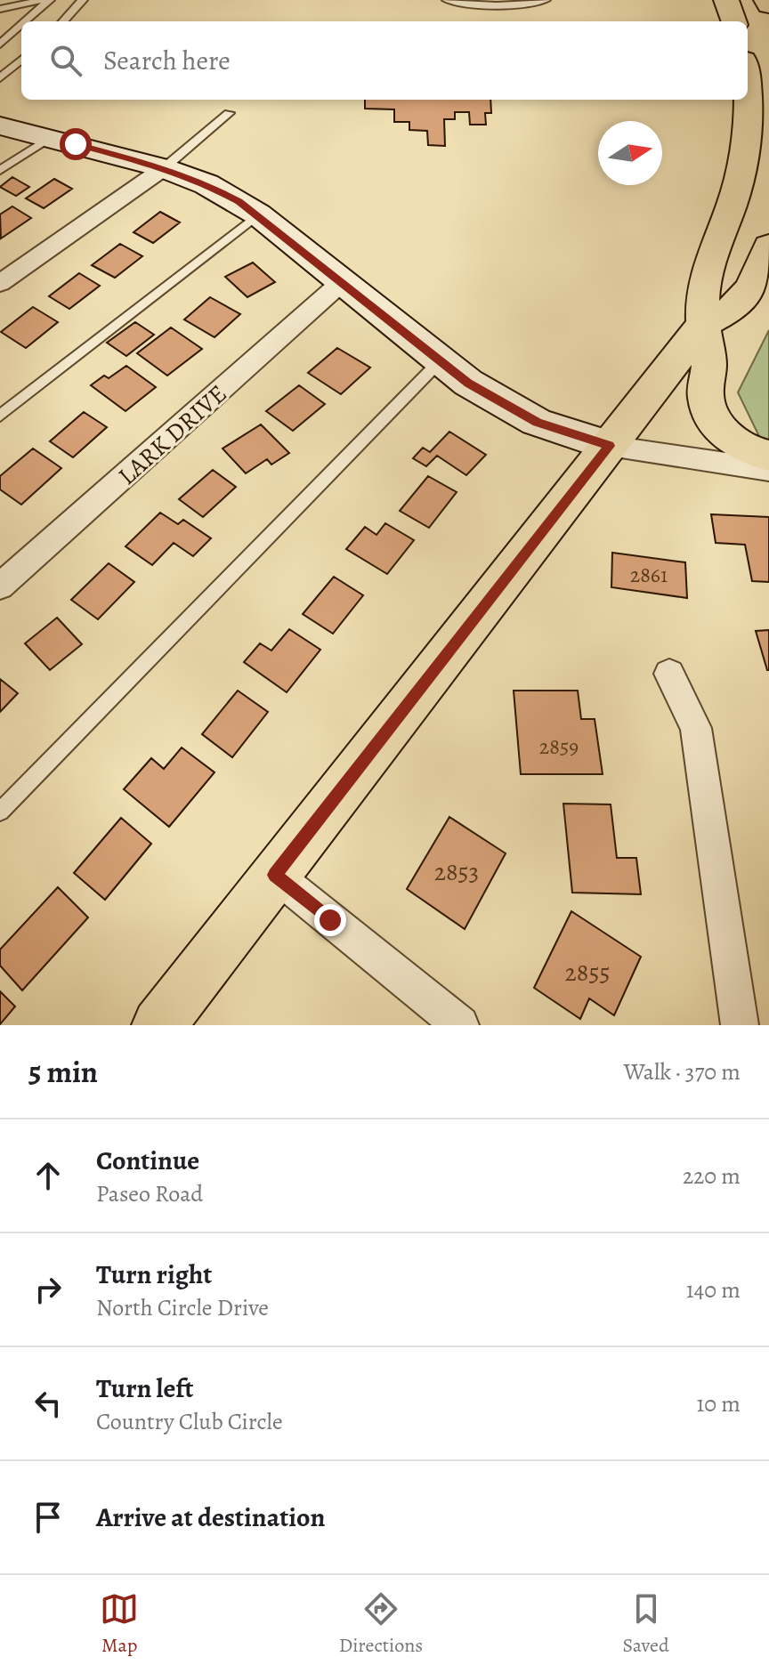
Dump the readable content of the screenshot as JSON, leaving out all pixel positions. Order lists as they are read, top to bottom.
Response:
{
  "streets": {
    "street": ["LARK DRIVE"]
  },
  "house_numbers": [
    "2861",
    "2859",
    "2853",
    "2855"
  ],
  "north": "right",
  "page": {
    "search": "Search here",
    "heading": ["5 min", "Walk · 370 m"],
    "list": [
      ["Continue", "Paseo Road", "220 m"],
      ["Turn right", "North Circle Drive", "140 m"],
      ["Turn left", "Country Club Circle", "10 m"],
      "Arrive at destination"
    ],
    "nav": ["Map", "Directions", "Saved"]
  }
}
